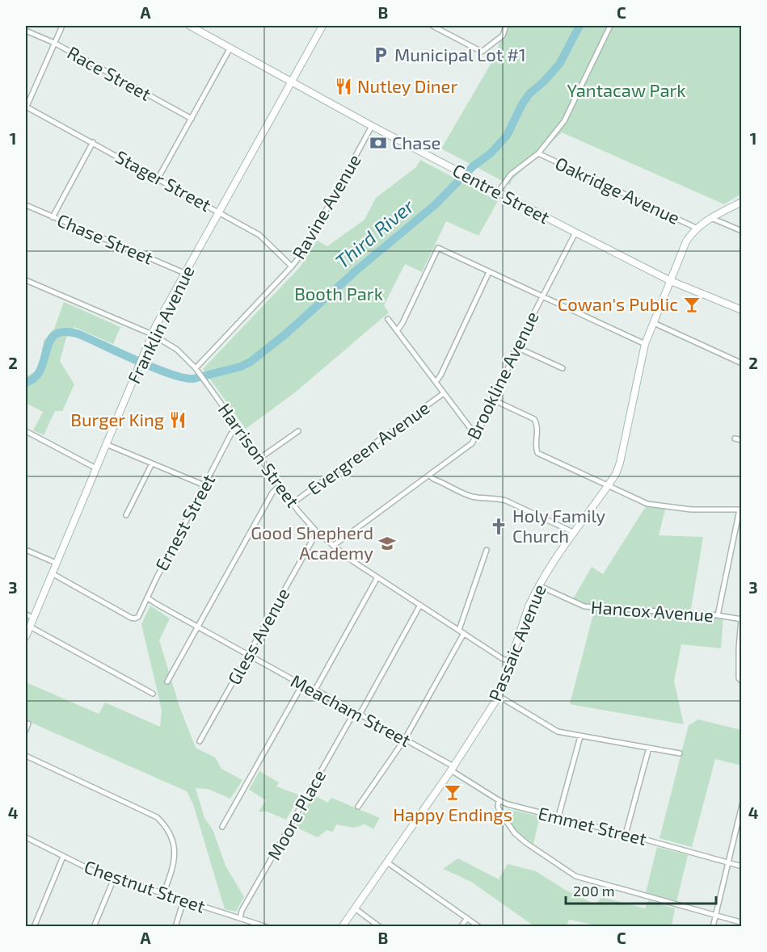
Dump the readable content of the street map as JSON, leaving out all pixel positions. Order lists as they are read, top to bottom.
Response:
{
  "streets": {
    "street": [
      "Race Street",
      "Stager Street",
      "Oakridge Avenue",
      "Centre Street",
      "Ravine Avenue",
      "Chase Street",
      "Franklin Avenue",
      "Brookline Avenue",
      "Evergreen Avenue",
      "Harrison Street",
      "Ernest Street",
      "Hancox Avenue",
      "Gless Avenue",
      "Passaic Avenue",
      "Meacham Street",
      "Moore Place",
      "Emmet Street",
      "Chestnut Street"
    ]
  },
  "crossings": [
    ["Stager Street", "Ravine Avenue"],
    ["Stager Street", "Franklin Avenue"],
    ["Oakridge Avenue", "Passaic Avenue"],
    ["Centre Street", "Ravine Avenue"],
    ["Centre Street", "Franklin Avenue"],
    ["Centre Street", "Brookline Avenue"],
    ["Centre Street", "Passaic Avenue"],
    ["Ravine Avenue", "Harrison Street"],
    ["Chase Street", "Franklin Avenue"],
    ["Franklin Avenue", "Harrison Street"],
    ["Franklin Avenue", "Ernest Street"],
    ["Brookline Avenue", "Harrison Street"],
    ["Evergreen Avenue", "Harrison Street"],
    ["Harrison Street", "Ernest Street"],
    ["Harrison Street", "Gless Avenue"],
    ["Harrison Street", "Passaic Avenue"],
    ["Ernest Street", "Meacham Street"],
    ["Hancox Avenue", "Passaic Avenue"],
    ["Gless Avenue", "Meacham Street"],
    ["Passaic Avenue", "Meacham Street"],
    ["Passaic Avenue", "Emmet Street"],
    ["Meacham Street", "Moore Place"],
    ["Meacham Street", "Emmet Street"],
    ["Moore Place", "Chestnut Street"]
  ],
  "water": ["Third River"],
  "parks": ["Yantacaw Park", "Booth Park"],
  "places": {
    "parking": ["Municipal Lot #1"],
    "restaurant": ["Nutley Diner", "Burger King"],
    "bank": ["Chase"],
    "bar": ["Cowan's Public", "Happy Endings"],
    "church": ["Holy Family Church"],
    "school or university": ["Good Shepherd Academy"]
  },
  "scale_bar": "200 m",
  "grid": {
    "columns": ["A", "B", "C"],
    "rows": [
      "1",
      "2",
      "3",
      "4"
    ]
  }
}
